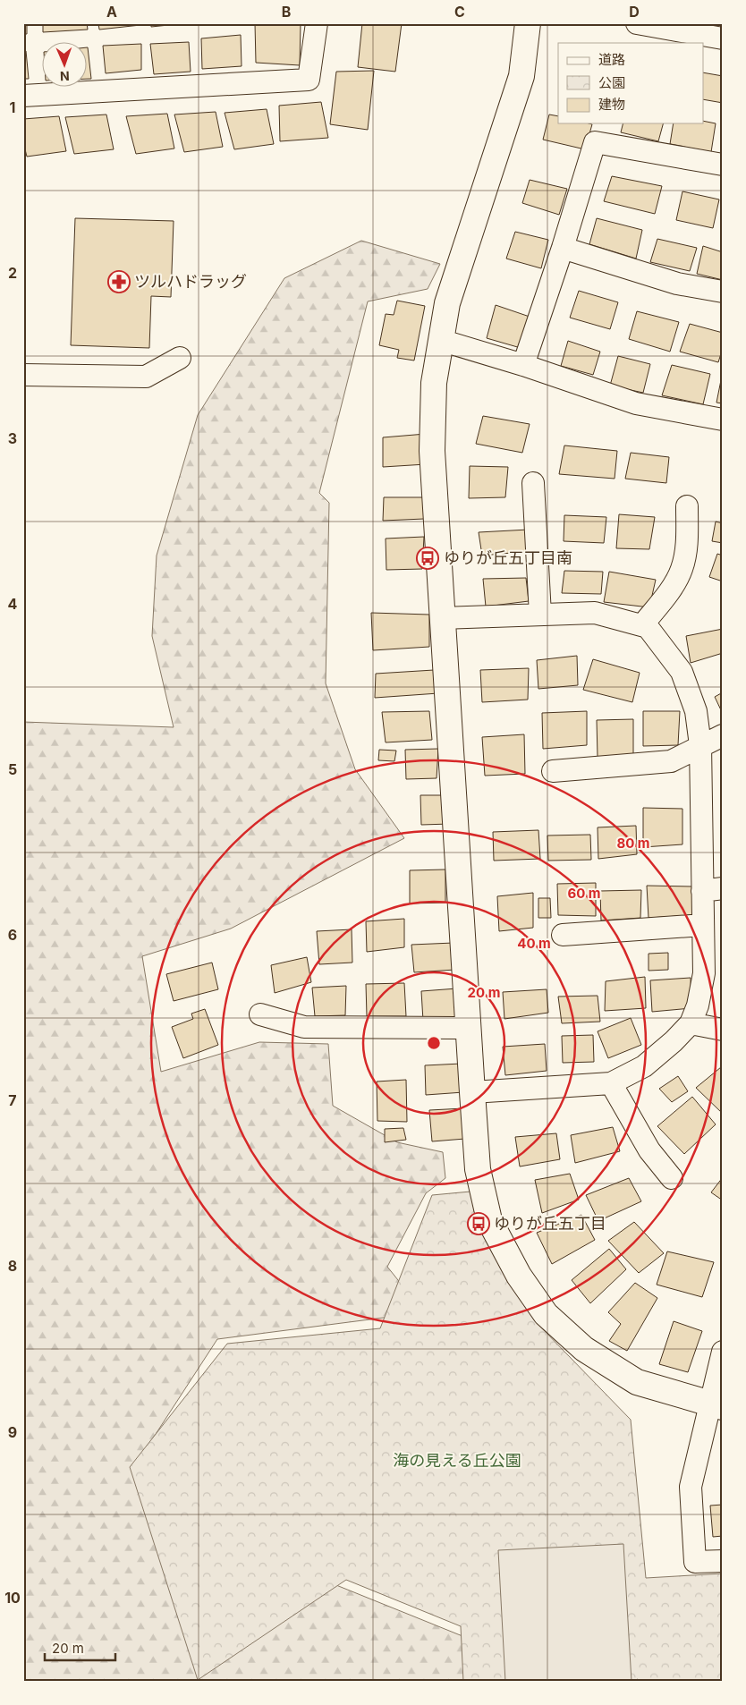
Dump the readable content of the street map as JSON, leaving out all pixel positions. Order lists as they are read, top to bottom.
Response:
{
  "parks": ["海の見える丘公園"],
  "places": {
    "pharmacy": ["ツルハドラッグ"],
    "bus stop": ["ゆりが丘五丁目南", "ゆりが丘五丁目"]
  },
  "legend": ["道路", "公園", "建物"],
  "scale_bar": "20 m",
  "north": "bottom",
  "grid": {
    "columns": [
      "A",
      "B",
      "C",
      "D"
    ],
    "rows": [
      "1",
      "2",
      "3",
      "4",
      "5",
      "6",
      "7",
      "8",
      "9",
      "10"
    ]
  },
  "rings": [
    "80 m",
    "60 m",
    "40 m",
    "20 m"
  ]
}
